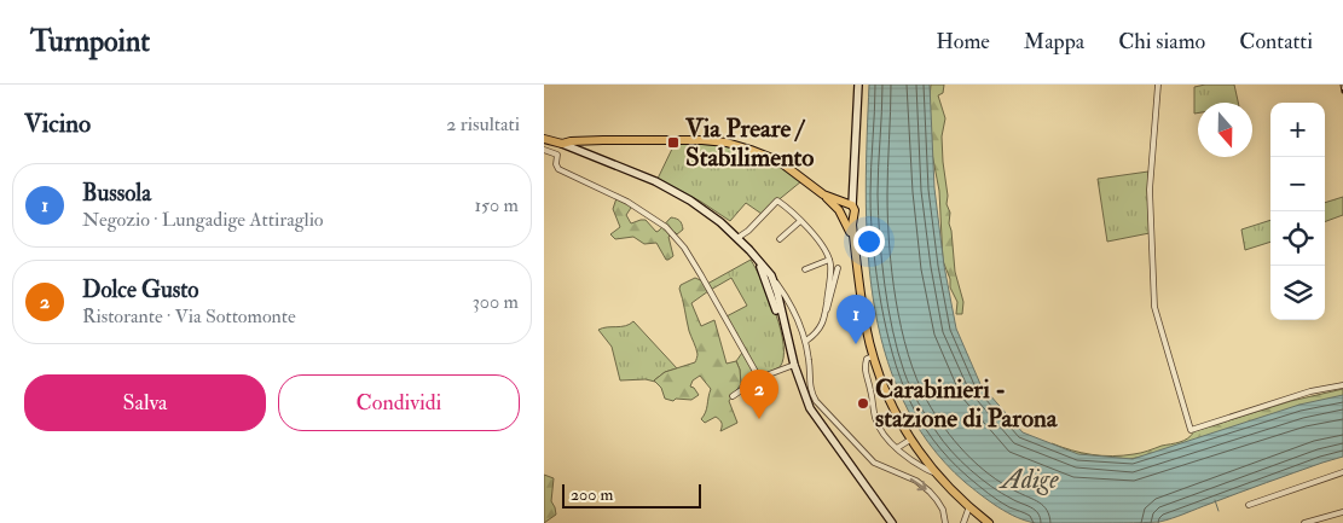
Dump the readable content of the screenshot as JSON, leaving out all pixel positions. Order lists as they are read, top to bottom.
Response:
{
  "water": ["Adige"],
  "places": {
    "transit": ["Via Preare / Stabilimento"],
    "other": ["Carabinieri - stazione di Parona"]
  },
  "scale_bar": "200 m",
  "north": "bottom",
  "page": {
    "header": "Turnpoint",
    "nav": [
      "Home",
      "Mappa",
      "Chi siamo",
      "Contatti"
    ],
    "heading": ["Vicino", "2 risultati"],
    "map_buttons": ["+", "−"],
    "list": [
      {
        "mark": "1",
        "name": "Bussola",
        "note": "Negozio · Lungadige Attiraglio",
        "value": "150 m"
      },
      {
        "mark": "2",
        "name": "Dolce Gusto",
        "note": "Ristorante · Via Sottomonte",
        "value": "300 m"
      }
    ],
    "pins": ["1", "2"],
    "buttons": ["Salva", "Condividi"],
    "scale": "200 m"
  }
}
